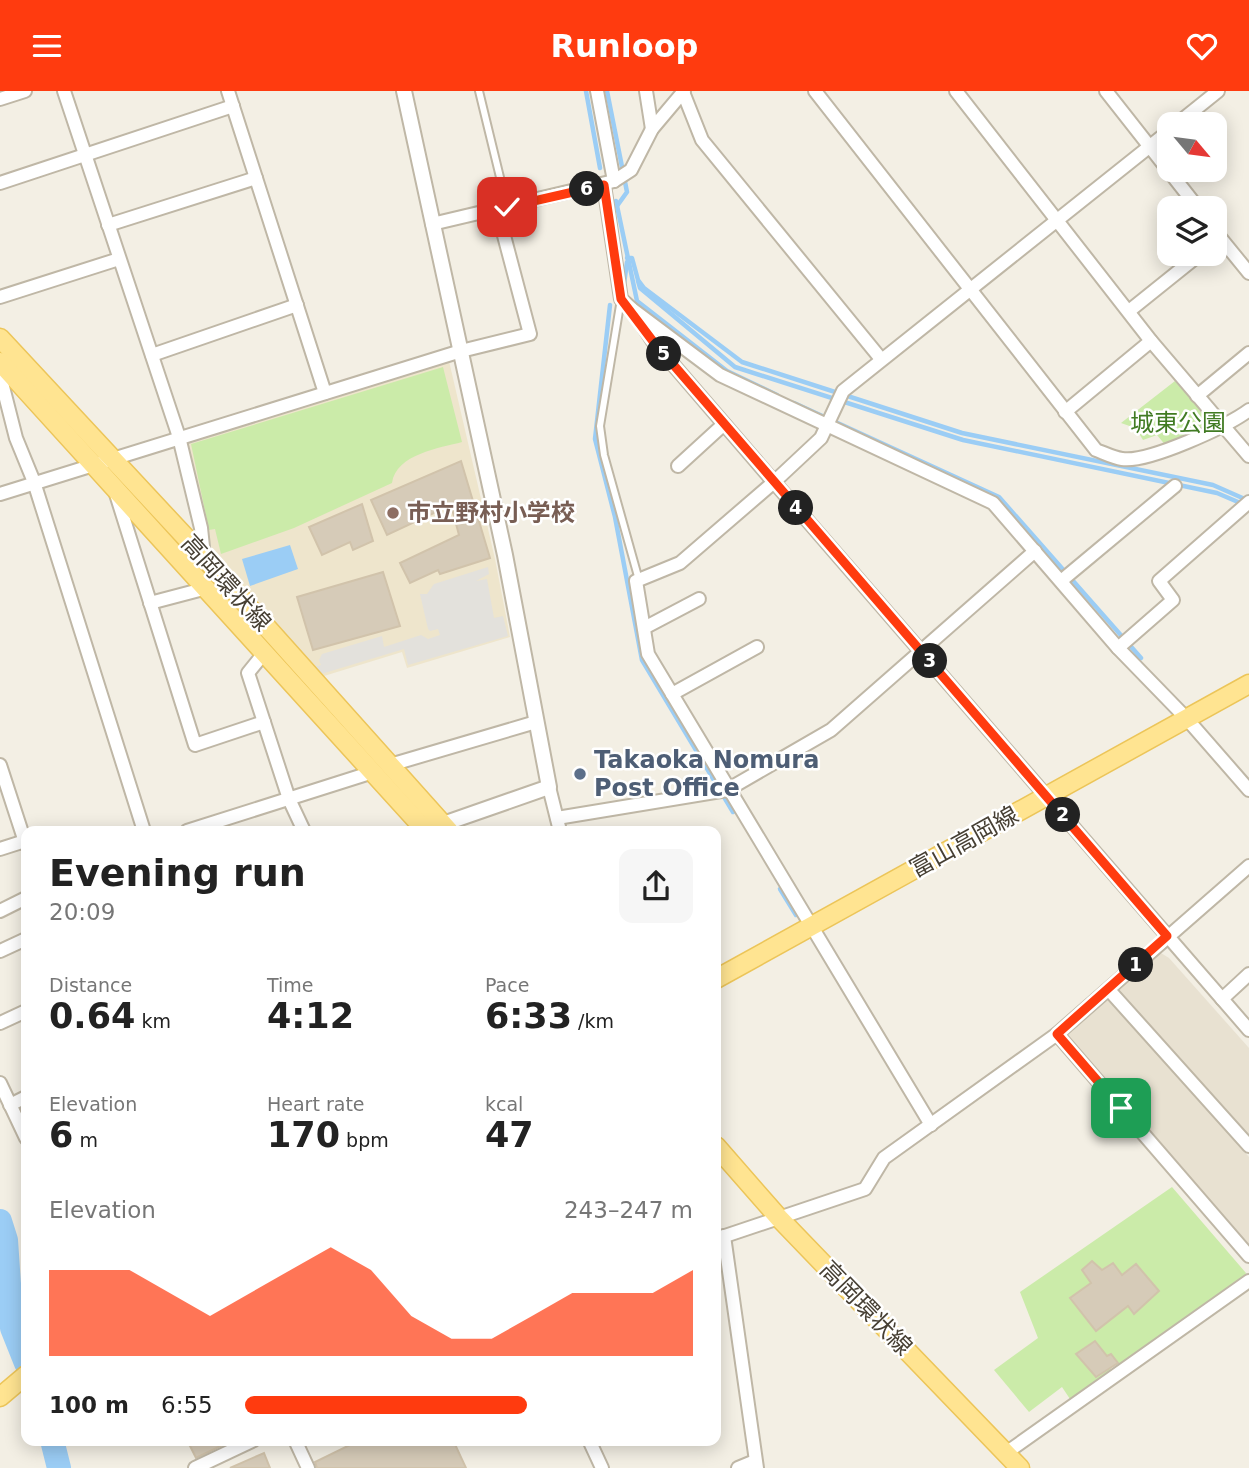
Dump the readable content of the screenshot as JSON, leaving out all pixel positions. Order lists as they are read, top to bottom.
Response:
{
  "streets": {
    "main road": ["高岡環状線", "富山高岡線"]
  },
  "parks": ["城東公園"],
  "places": ["市立野村小学校", "Takaoka Nomura Post Office"],
  "north": "bottom right",
  "page": {
    "header": "Runloop",
    "pins": [
      "6",
      "5",
      "4",
      "3",
      "2",
      "1"
    ],
    "heading": ["Evening run", "20:09"],
    "stats": [
      ["Distance", "0.64 km"],
      ["Time", "4:12"],
      ["Pace", "6:33 /km"],
      ["Elevation", "6 m"],
      ["Heart rate", "170 bpm"],
      ["kcal", "47"]
    ],
    "chart": ["Elevation", "243–247 m"],
    "list": [
      {
        "name": "100 m",
        "note": "6:55"
      }
    ]
  }
}
